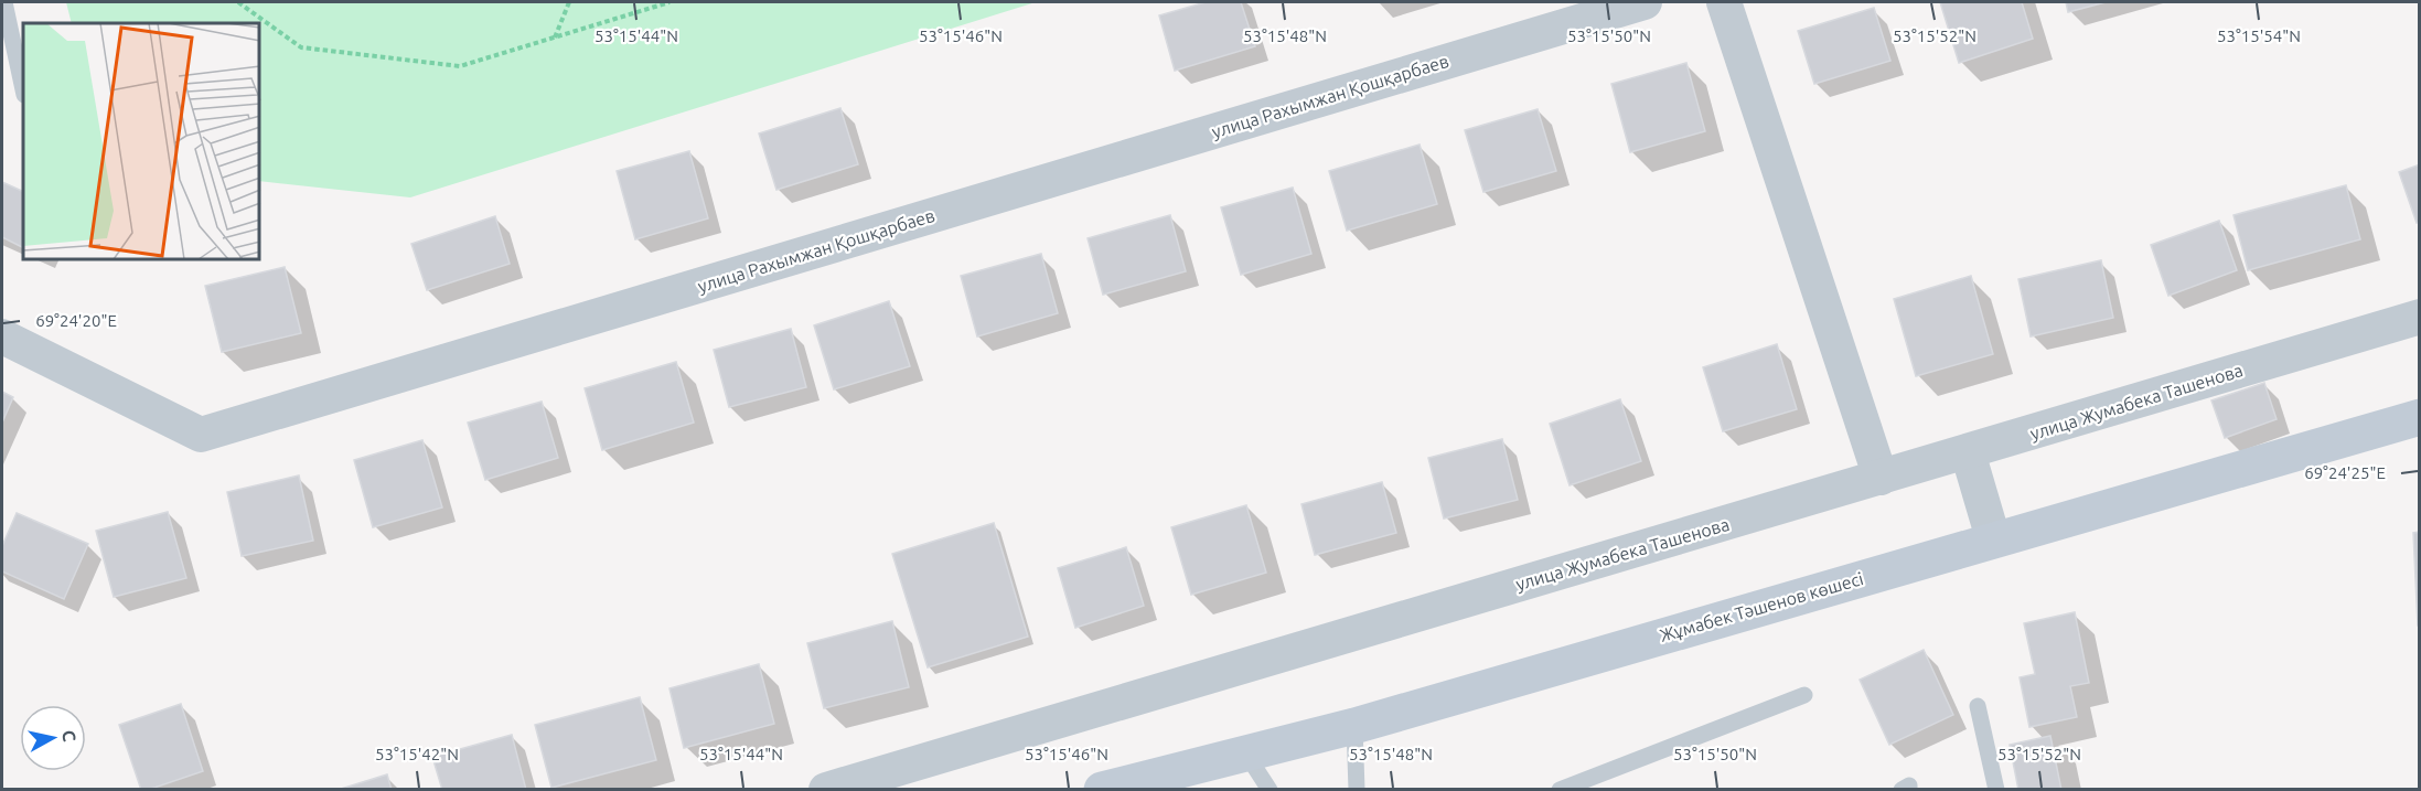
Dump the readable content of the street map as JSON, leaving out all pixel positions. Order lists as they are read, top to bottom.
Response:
{
  "streets": {
    "main road": ["Жұмабек Тәшенов көшесі"],
    "street": ["улица Рахымжан Қошқарбаев", "улица Жумабека Ташенова"]
  },
  "north": "right",
  "coordinates": [
    "53°15'44\"N",
    "53°15'46\"N",
    "53°15'48\"N",
    "53°15'50\"N",
    "53°15'52\"N",
    "53°15'54\"N",
    "69°24'20\"E",
    "69°24'25\"E",
    "53°15'42\"N"
  ]
}
